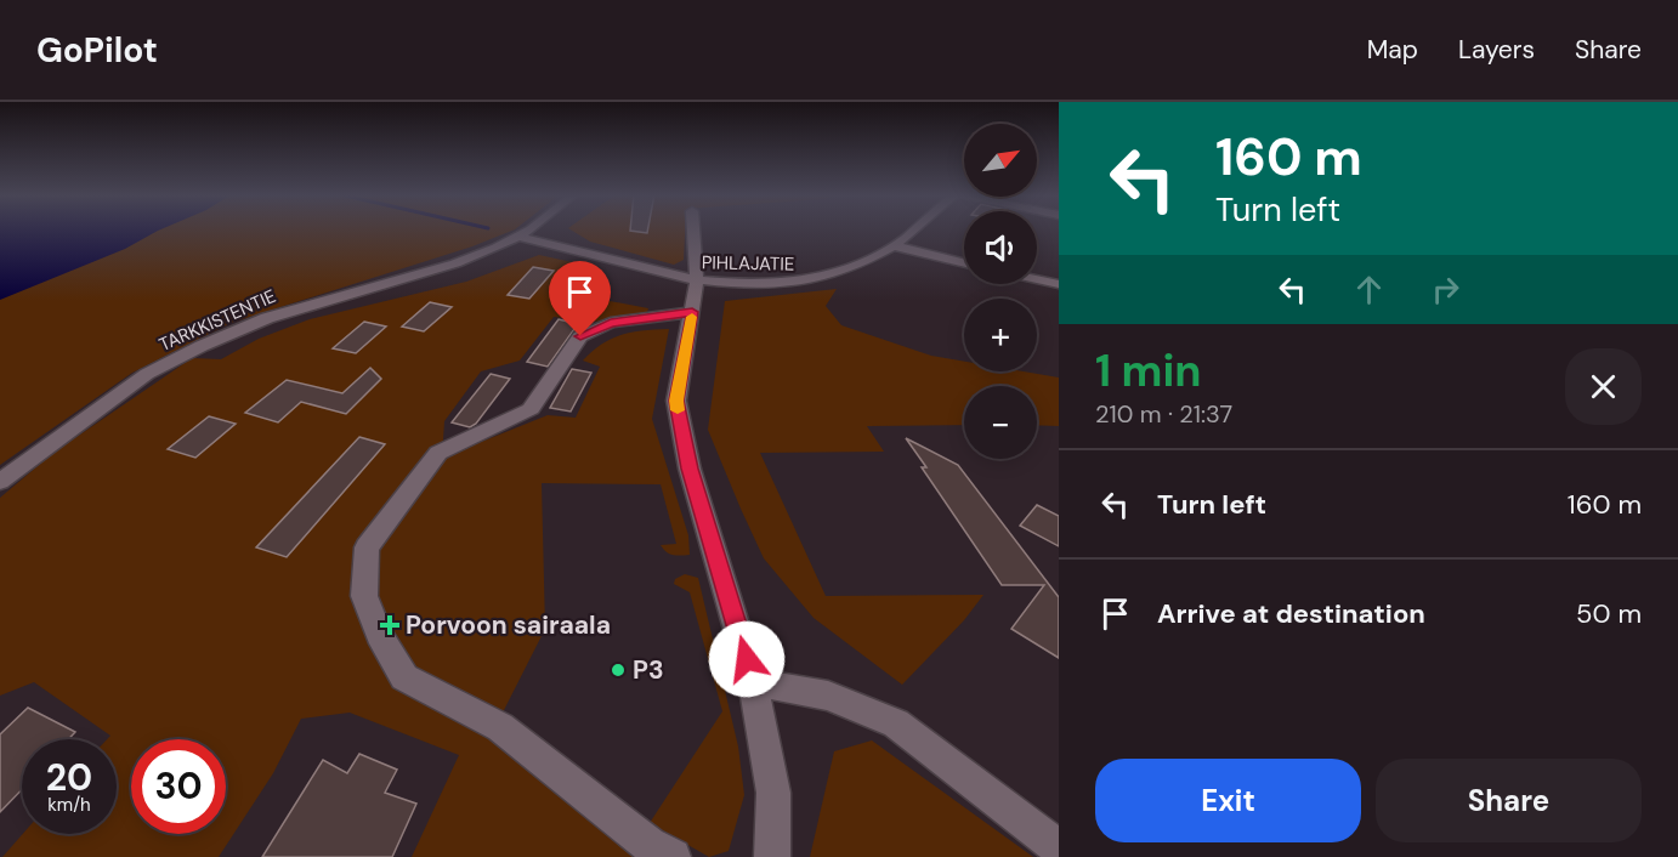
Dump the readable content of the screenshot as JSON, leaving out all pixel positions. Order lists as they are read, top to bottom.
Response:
{
  "streets": {
    "street": ["PIHLAJATIE", "TARKKISTENTIE"]
  },
  "crossings": [
    ["PIHLAJATIE", "TARKKISTENTIE"]
  ],
  "places": {
    "health": ["Porvoon sairaala"],
    "other": ["P3"]
  },
  "north": "top right",
  "page": {
    "header": "GoPilot",
    "nav": ["Map", "Layers", "Share"],
    "turn": ["160 m", "Turn left"],
    "map_buttons": ["+", "−"],
    "heading": ["1 min", "210 m · 21:37"],
    "list": [
      {
        "name": "Turn left",
        "value": "160 m"
      },
      {
        "name": "Arrive at destination",
        "value": "50 m"
      }
    ],
    "speed": "20 km/h",
    "limit": "30",
    "buttons": ["Exit", "Share"]
  }
}
